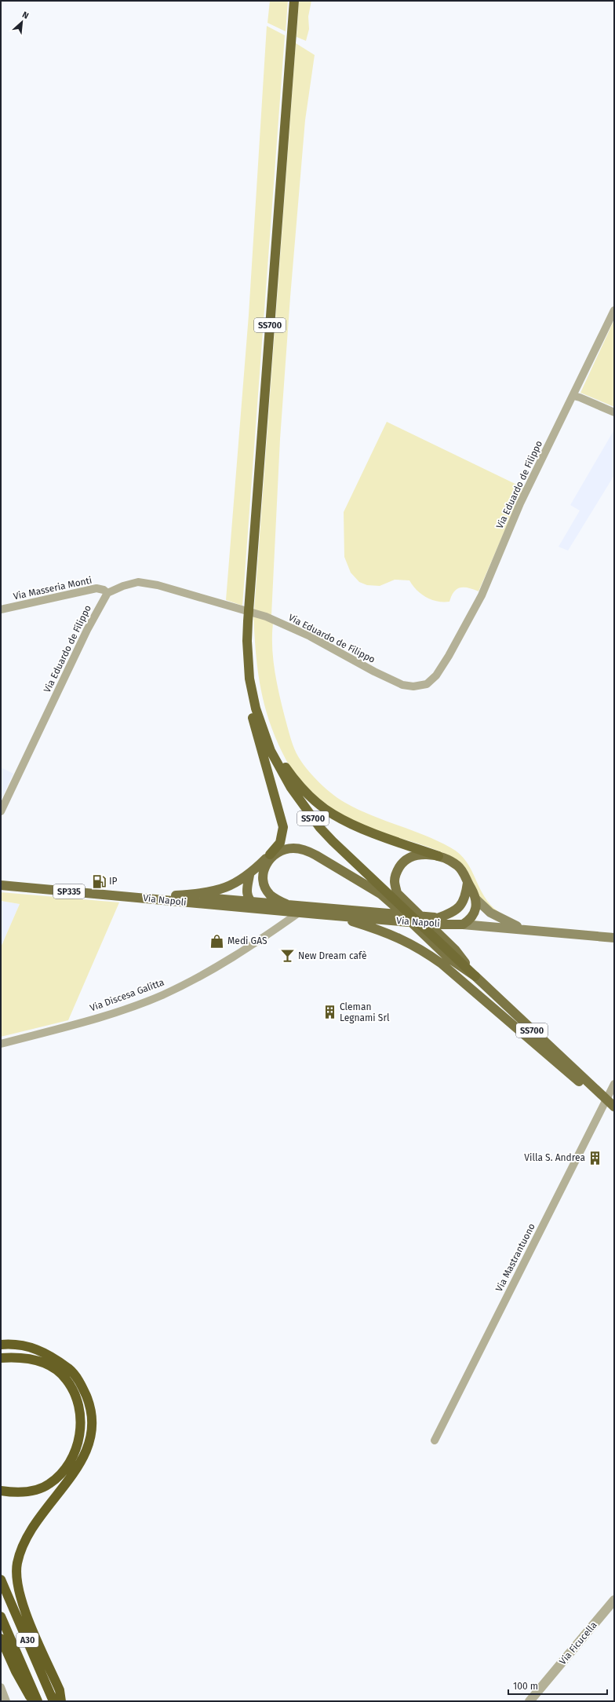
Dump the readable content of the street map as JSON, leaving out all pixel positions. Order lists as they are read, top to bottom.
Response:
{
  "streets": {
    "highway": ["SS700", "A30"],
    "main road": ["SP335", "Via Napoli"],
    "street": [
      "Via Eduardo de Filippo",
      "Via Masseria Monti",
      "Via Discesa Galitta",
      "Via Mastrantuono",
      "Via Ficucella"
    ]
  },
  "crossings": [
    ["SS700", "Via Mastrantuono"],
    ["Via Eduardo de Filippo", "Via Masseria Monti"],
    ["SP335", "Via Napoli"],
    ["Via Napoli", "Via Discesa Galitta"]
  ],
  "places": {
    "fuel station": ["IP"],
    "shop": ["Medi GAS"],
    "bar": ["New Dream cafè"],
    "building": ["Cleman Legnami Srl", "Villa S. Andrea"]
  },
  "scale_bar": "100 m",
  "north": "top right"
}
